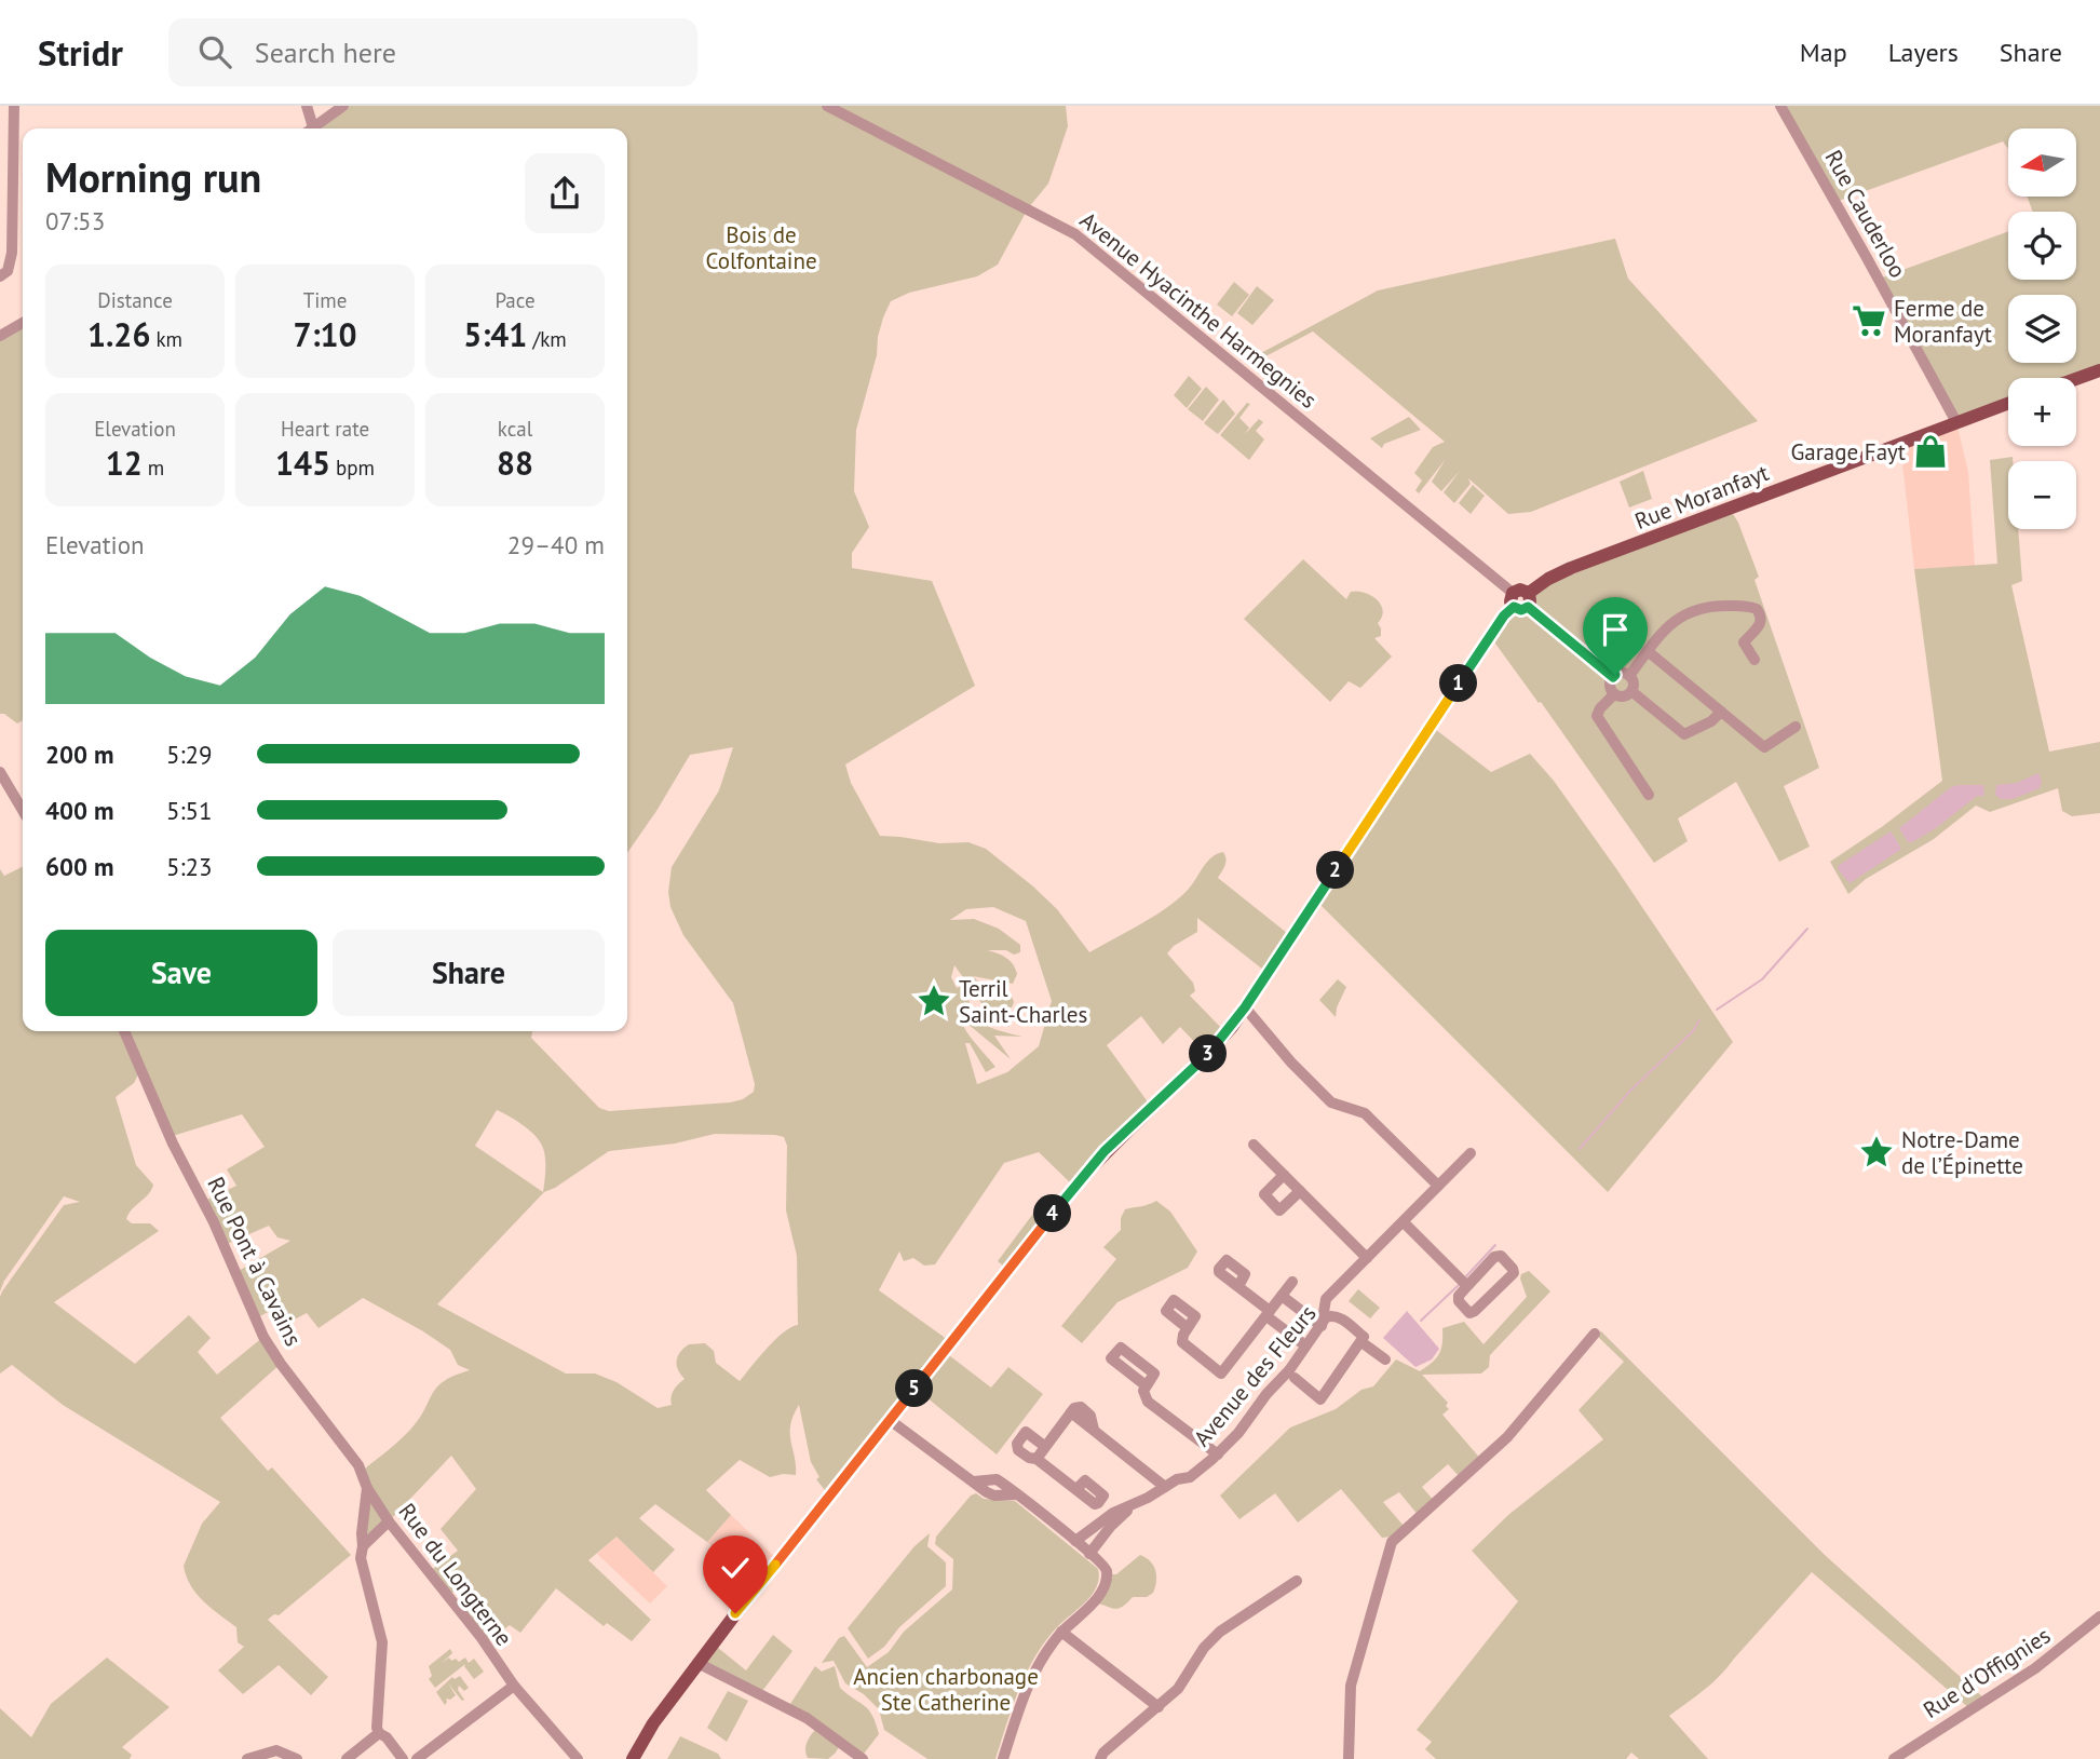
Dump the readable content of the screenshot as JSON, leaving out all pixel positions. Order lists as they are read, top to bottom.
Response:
{
  "streets": {
    "main road": ["Rue Moranfayt"],
    "street": [
      "Rue Cauderloo",
      "Avenue Hyacinthe Harmegnies",
      "Rue Pont à Cavains",
      "Avenue des Fleurs",
      "Rue du Longterne",
      "Rue d'Offignies"
    ]
  },
  "crossings": [
    ["Rue Cauderloo", "Rue Moranfayt"],
    ["Avenue Hyacinthe Harmegnies", "Rue Moranfayt"],
    ["Rue Pont à Cavains", "Rue du Longterne"]
  ],
  "parks": ["Bois de Colfontaine", "Ancien charbonage Ste Catherine"],
  "places": {
    "supermarket": ["Ferme de Moranfayt"],
    "shop": ["Garage Fayt"],
    "place": ["Terril Saint-Charles", "Notre-Dame de l’Épinette"]
  },
  "north": "left",
  "page": {
    "header": "Stridr",
    "search": "Search here",
    "nav": ["Map", "Layers", "Share"],
    "map_buttons": ["+", "−"],
    "heading": ["Morning run", "07:53"],
    "stats": [
      ["Distance", "1.26 km"],
      ["Time", "7:10"],
      ["Pace", "5:41 /km"],
      ["Elevation", "12 m"],
      ["Heart rate", "145 bpm"],
      ["kcal", "88"]
    ],
    "chart": ["Elevation", "29–40 m"],
    "pins": [
      "1",
      "2",
      "3",
      "4",
      "5"
    ],
    "list": [
      {
        "name": "200 m",
        "note": "5:29"
      },
      {
        "name": "400 m",
        "note": "5:51"
      },
      {
        "name": "600 m",
        "note": "5:23"
      }
    ],
    "buttons": ["Save", "Share"]
  }
}
